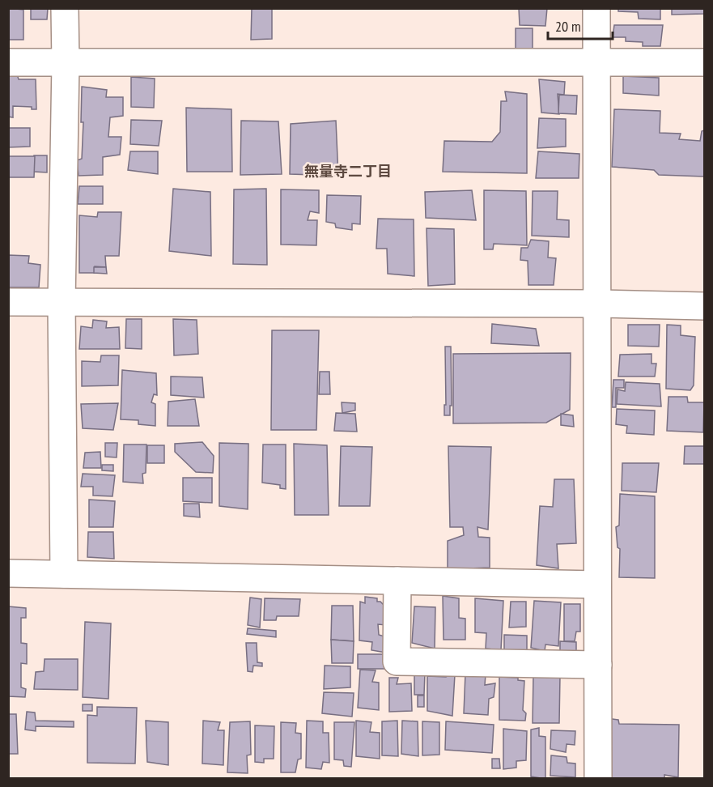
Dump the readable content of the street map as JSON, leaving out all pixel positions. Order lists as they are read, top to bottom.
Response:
{
  "districts": ["無量寺二丁目"],
  "scale_bar": "20 m"
}
